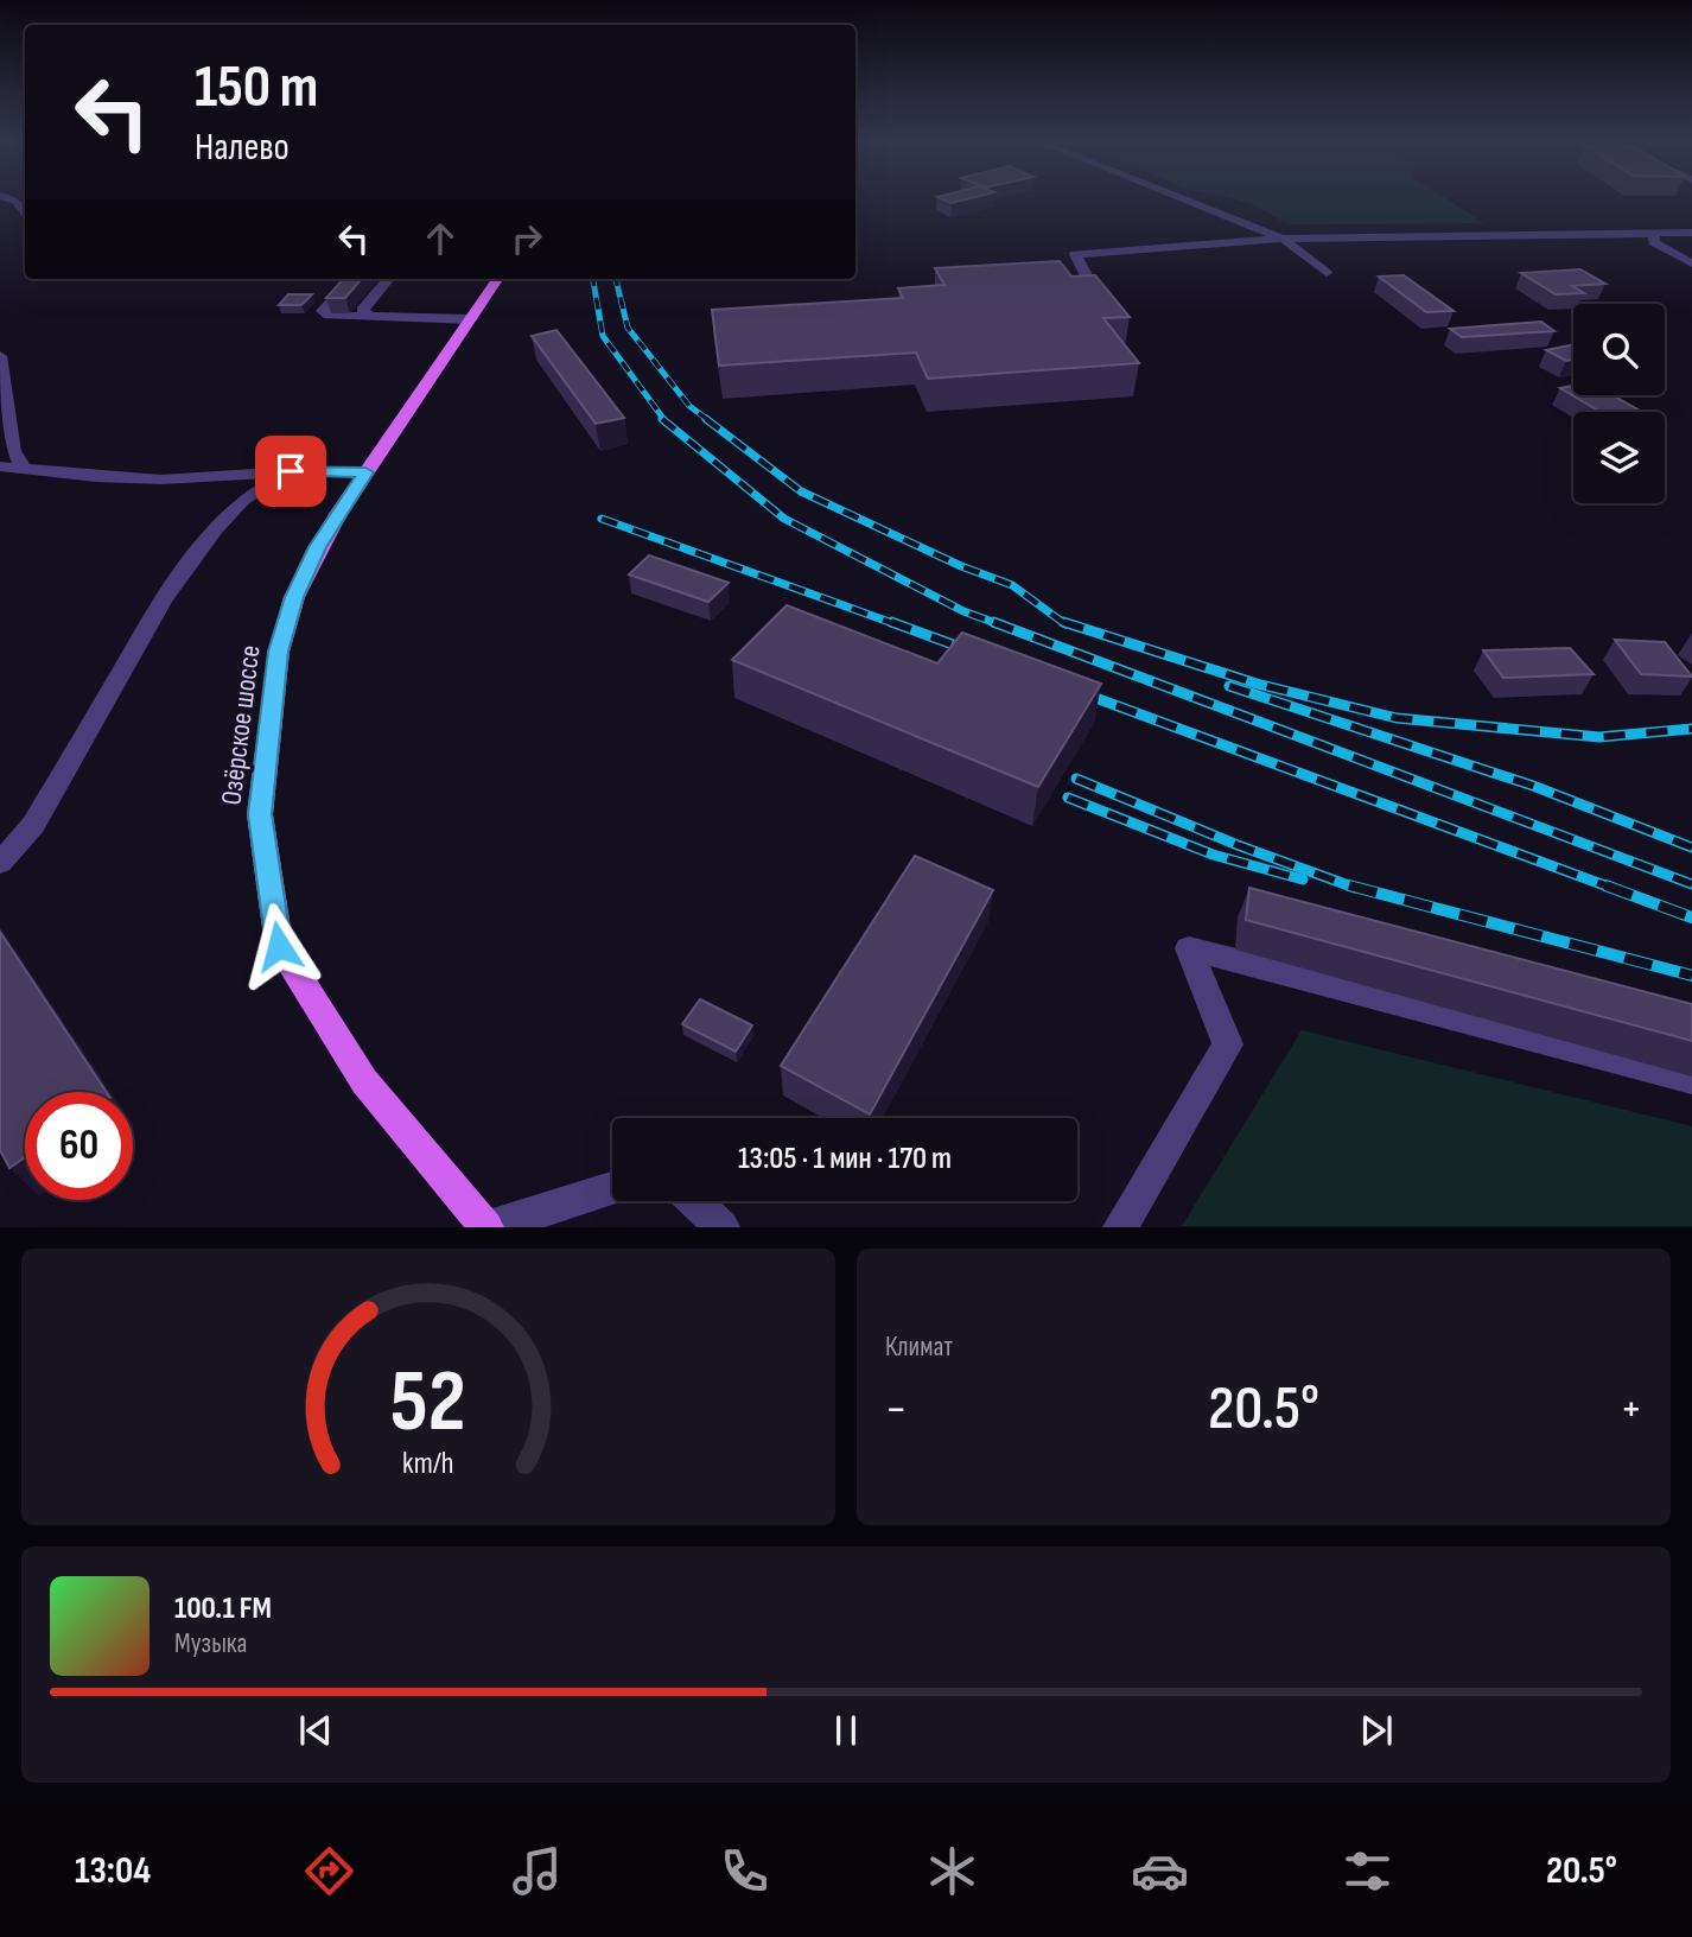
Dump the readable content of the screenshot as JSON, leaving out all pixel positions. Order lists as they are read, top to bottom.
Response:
{
  "streets": {
    "main road": ["Озёрское шоссе"]
  },
  "page": {
    "turn": ["150 m", "Налево"],
    "limit": "60",
    "trip": "13:05 · 1 мин · 170 m",
    "tile": "Климат",
    "heat": ["−", "20.5°", "+"],
    "song": ["100.1 FM", "Музыка"],
    "tabs": ["13:04", "20.5°"],
    "gauge": ["52", "km/h"]
  }
}
